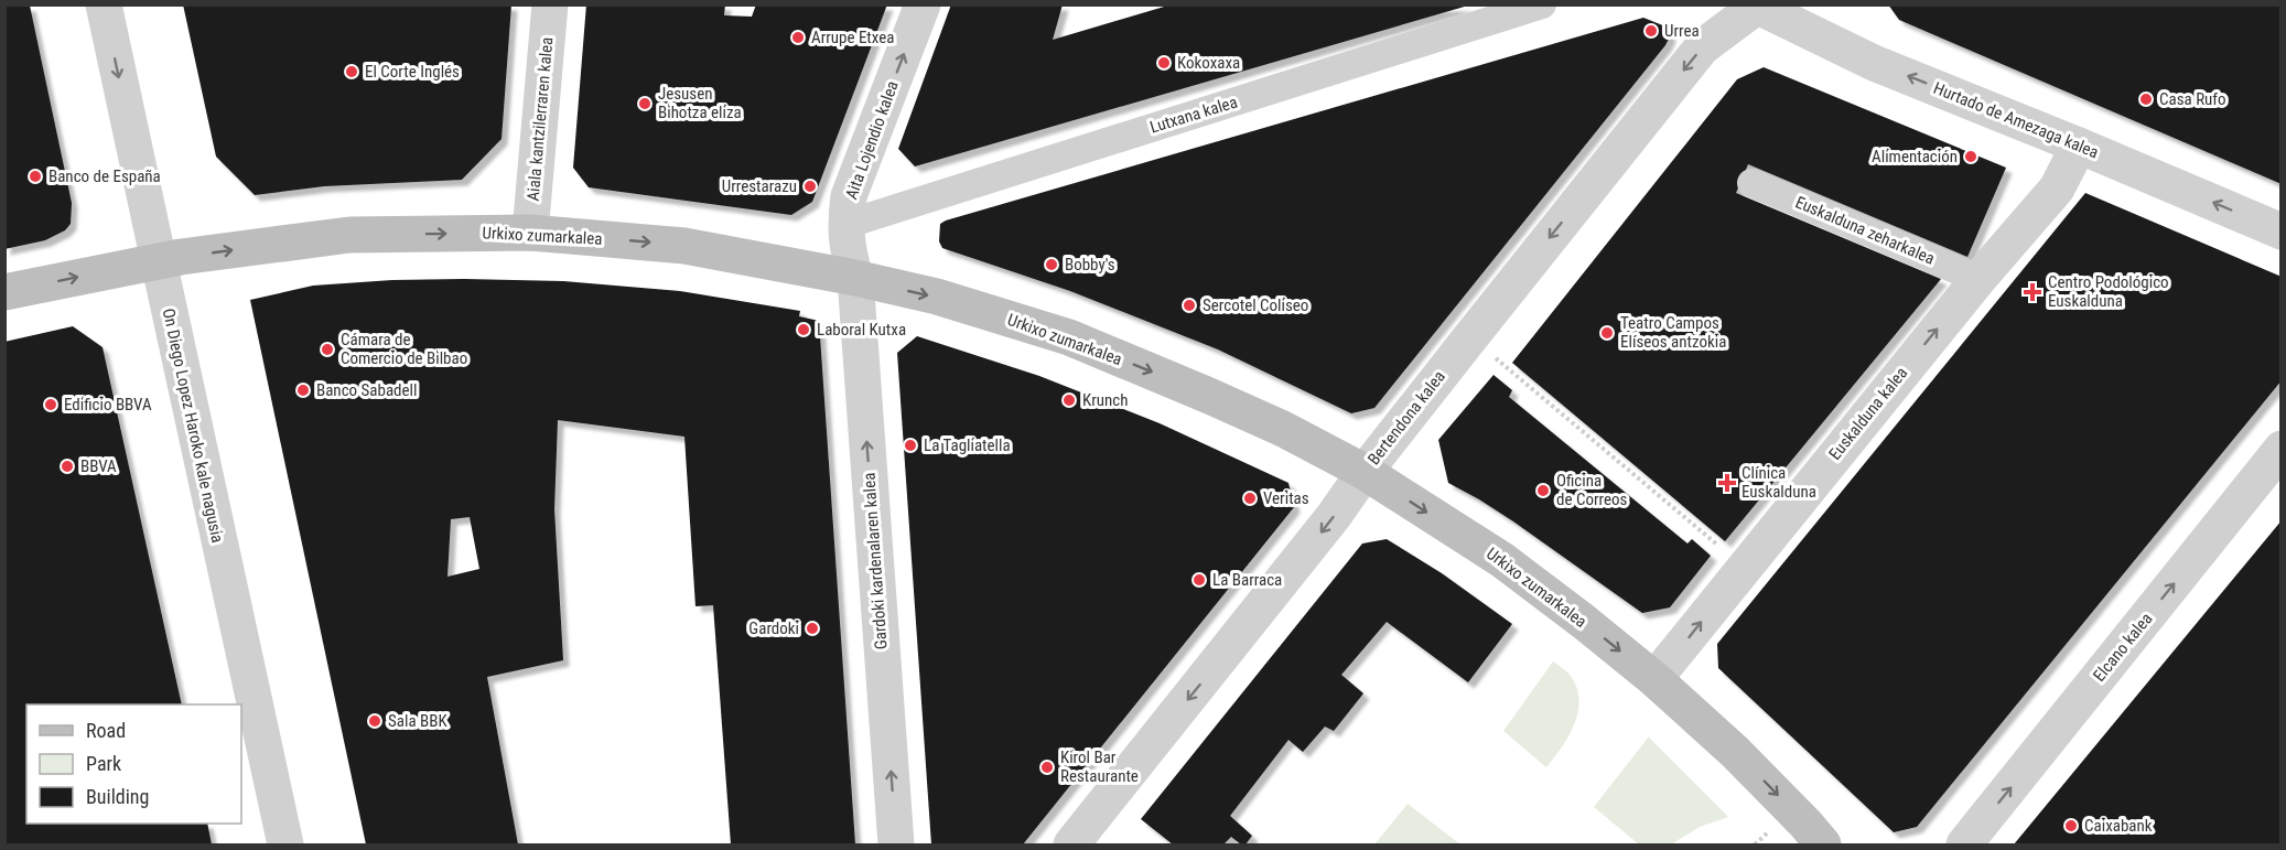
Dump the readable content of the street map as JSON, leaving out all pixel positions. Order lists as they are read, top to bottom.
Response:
{
  "streets": {
    "main road": ["Urkixo zumarkalea"],
    "street": [
      "Lutxana kalea",
      "Aiala kantzilerraren kalea",
      "Hurtado de Amezaga kalea",
      "Aita Lojendio kalea",
      "Euskalduna zeharkalea",
      "Euskalduna kalea",
      "Bertendona kalea",
      "On Diego Lopez Haroko kale nagusia",
      "Gardoki kardenalaren kalea",
      "Elcano kalea"
    ]
  },
  "crossings": [
    ["Lutxana kalea", "Aita Lojendio kalea"],
    ["Aiala kantzilerraren kalea", "Urkixo zumarkalea"],
    ["Hurtado de Amezaga kalea", "Euskalduna kalea"],
    ["Hurtado de Amezaga kalea", "Bertendona kalea"],
    ["Aita Lojendio kalea", "Urkixo zumarkalea"],
    ["Aita Lojendio kalea", "Gardoki kardenalaren kalea"],
    ["Euskalduna zeharkalea", "Euskalduna kalea"],
    ["Urkixo zumarkalea", "Euskalduna kalea"],
    ["Urkixo zumarkalea", "Bertendona kalea"],
    ["Urkixo zumarkalea", "On Diego Lopez Haroko kale nagusia"],
    ["Urkixo zumarkalea", "Gardoki kardenalaren kalea"]
  ],
  "one_way": [
    "Hurtado de Amezaga kalea",
    "Aita Lojendio kalea",
    "Urkixo zumarkalea",
    "Euskalduna kalea",
    "Bertendona kalea",
    "Gardoki kardenalaren kalea",
    "Elcano kalea"
  ],
  "places": {
    "other": [
      "Urrea",
      "Arrupe Etxea",
      "Kokoxaxa",
      "El Corte Inglés",
      "Casa Rufo",
      "Jesusen Bihotza eliza",
      "Alimentación",
      "Banco de España",
      "Urrestarazu",
      "Bobby's",
      "Sercotel Coliseo",
      "Laboral Kutxa",
      "Teatro Campos Elíseos antzokia",
      "Cámara de Comercio de Bilbao",
      "Banco Sabadell",
      "Krunch",
      "Edificio BBVA",
      "La Tagliatella",
      "BBVA",
      "Oficina de Correos",
      "Veritas",
      "La Barraca",
      "Gardoki",
      "Sala BBK",
      "Kirol Bar Restaurante",
      "Caixabank"
    ],
    "health": ["Centro Podológico Euskalduna", "Clínica Euskalduna"]
  },
  "legend": ["Road", "Park", "Building"]
}
